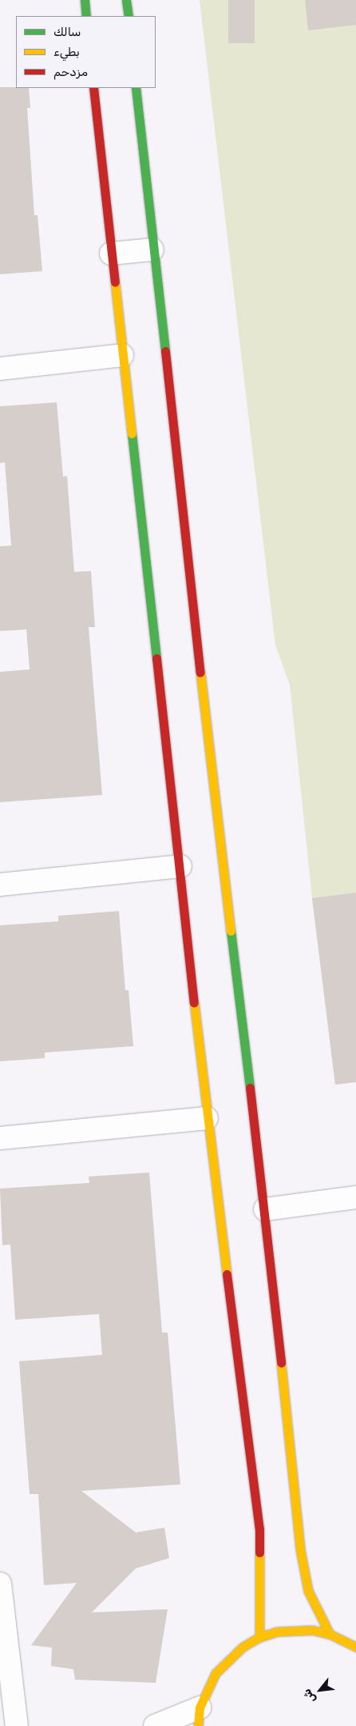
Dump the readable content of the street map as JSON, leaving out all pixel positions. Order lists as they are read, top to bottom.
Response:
{
  "legend": ["سالك", "بطيء", "مزدحم"],
  "north": "bottom left"
}
